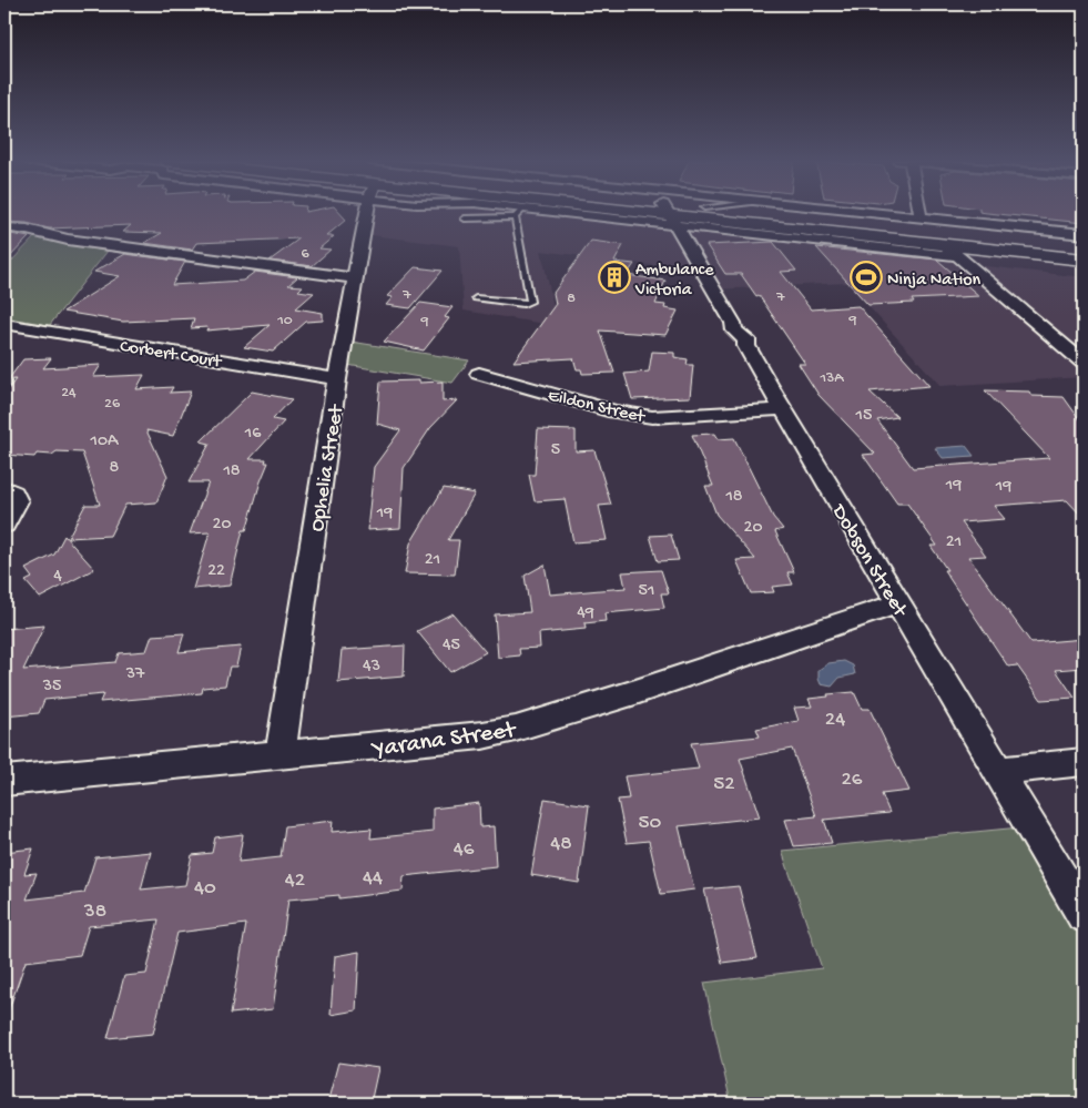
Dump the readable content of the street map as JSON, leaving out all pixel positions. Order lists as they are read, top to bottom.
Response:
{
  "streets": {
    "street": [
      "Corbert Court",
      "Eildon Street",
      "Ophelia Street",
      "Dobson Street",
      "Yarana Street"
    ]
  },
  "crossings": [
    ["Corbert Court", "Ophelia Street"],
    ["Eildon Street", "Dobson Street"],
    ["Ophelia Street", "Yarana Street"],
    ["Dobson Street", "Yarana Street"]
  ],
  "places": {
    "building": ["Ambulance Victoria"],
    "sports": ["Ninja Nation"]
  },
  "house_numbers": [
    "6",
    "7",
    "7",
    "8",
    "10",
    "9",
    "9",
    "13A",
    "24",
    "26",
    "15",
    "16",
    "10A",
    "5",
    "8",
    "18",
    "19",
    "19",
    "18",
    "19",
    "20",
    "20",
    "21",
    "21",
    "22",
    "4",
    "51",
    "49",
    "45",
    "43",
    "37",
    "35",
    "24",
    "26",
    "52",
    "50",
    "48",
    "46",
    "44",
    "42",
    "40",
    "38"
  ]
}
